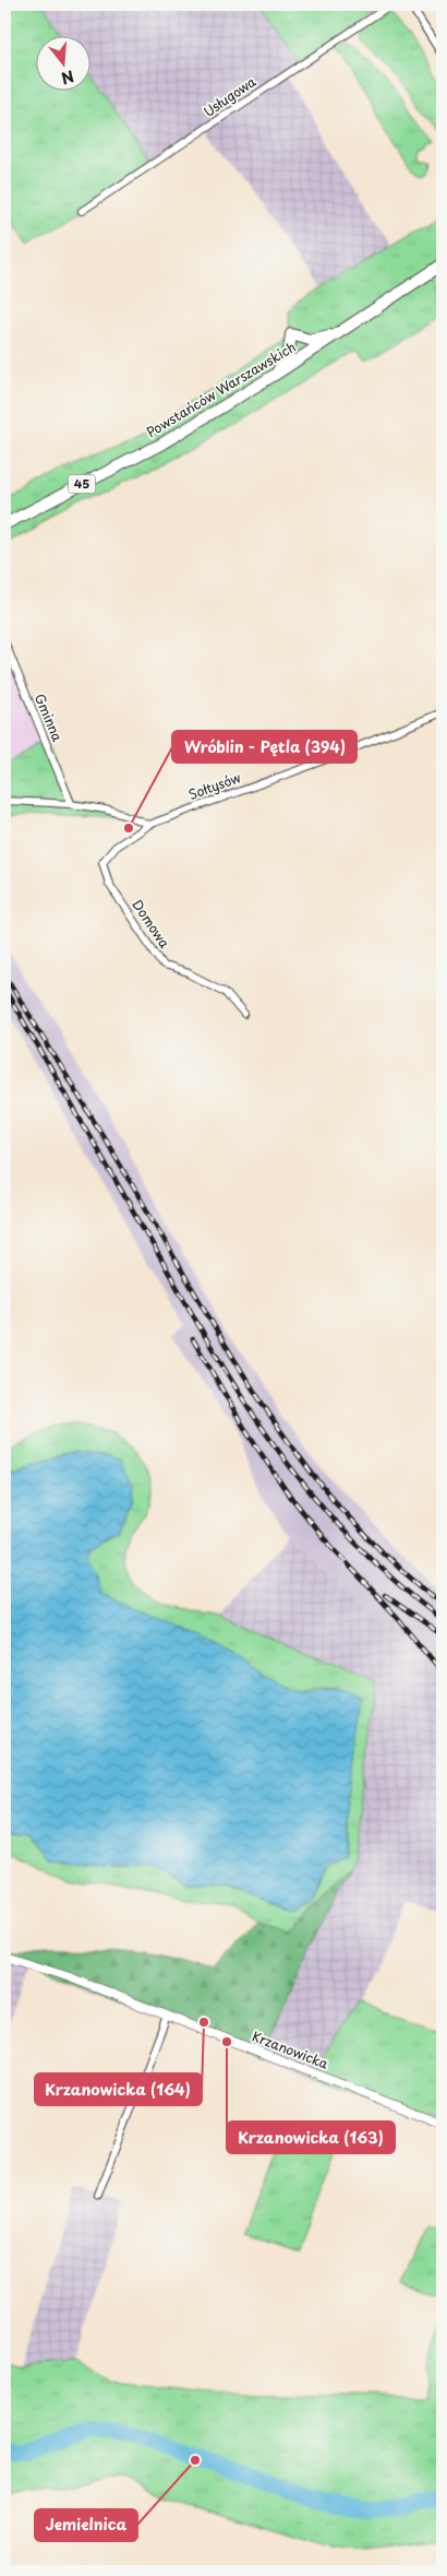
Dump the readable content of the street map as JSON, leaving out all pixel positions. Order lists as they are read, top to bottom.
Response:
{
  "streets": {
    "main road": ["Powstańców Warszawskich", "45"],
    "street": [
      "Usługowa",
      "Gminna",
      "Sołtysów",
      "Domowa",
      "Krzanowicka"
    ]
  },
  "crossings": [
    ["Sołtysów", "Domowa"]
  ],
  "places": [
    "Wróblin - Pętla (394)",
    "Krzanowicka (164)",
    "Krzanowicka (163)",
    "Jemielnica"
  ],
  "north": "bottom"
}
